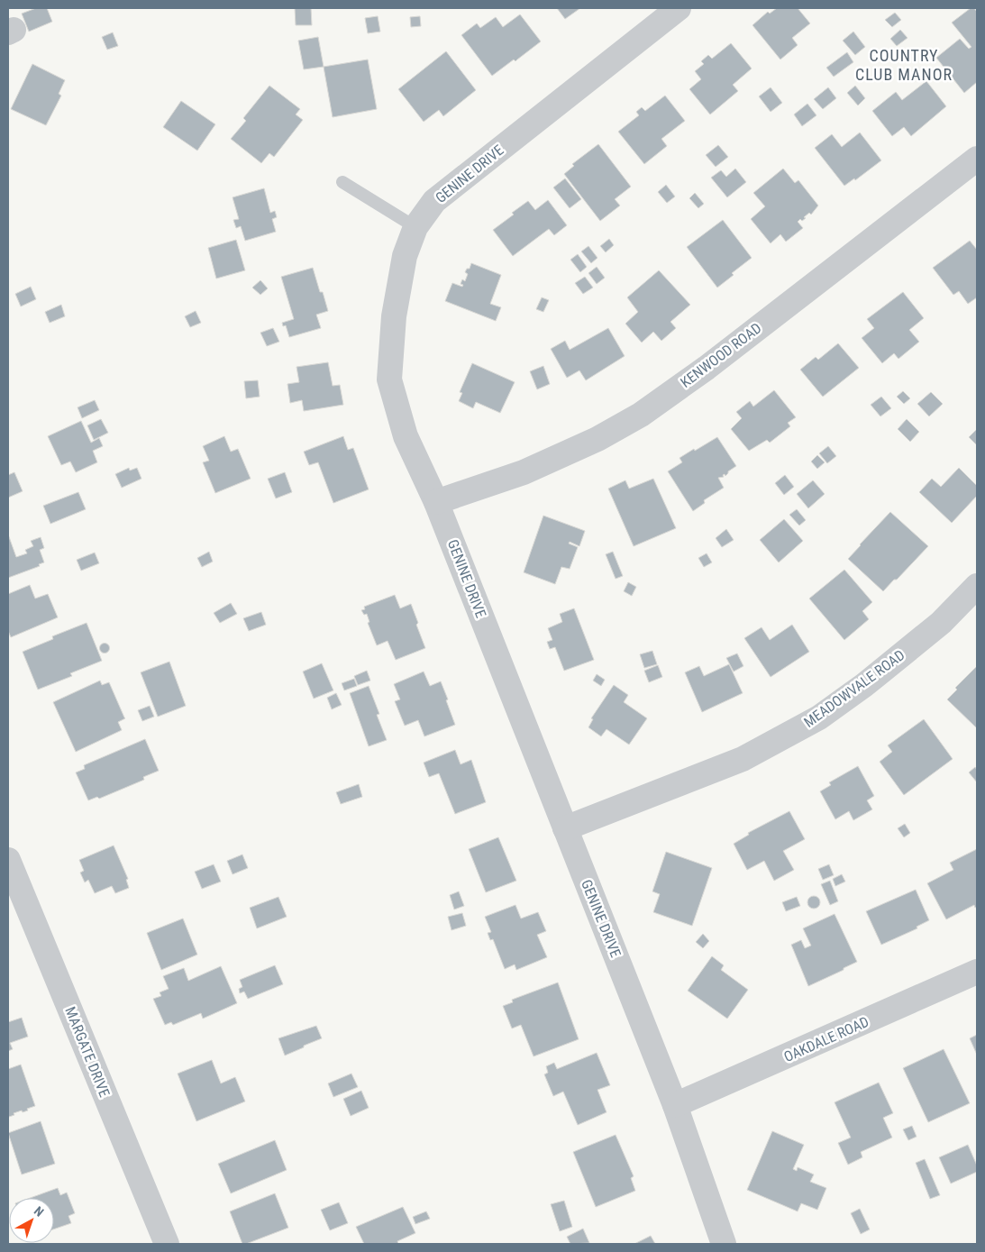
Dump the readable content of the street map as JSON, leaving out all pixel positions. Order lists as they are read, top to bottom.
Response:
{
  "streets": {
    "street": [
      "GENINE DRIVE",
      "KENWOOD ROAD",
      "MEADOWVALE ROAD",
      "OAKDALE ROAD",
      "MARGATE DRIVE"
    ]
  },
  "crossings": [
    ["GENINE DRIVE", "KENWOOD ROAD"],
    ["GENINE DRIVE", "MEADOWVALE ROAD"],
    ["GENINE DRIVE", "OAKDALE ROAD"]
  ],
  "districts": ["COUNTRY CLUB MANOR"],
  "north": "top right"
}
